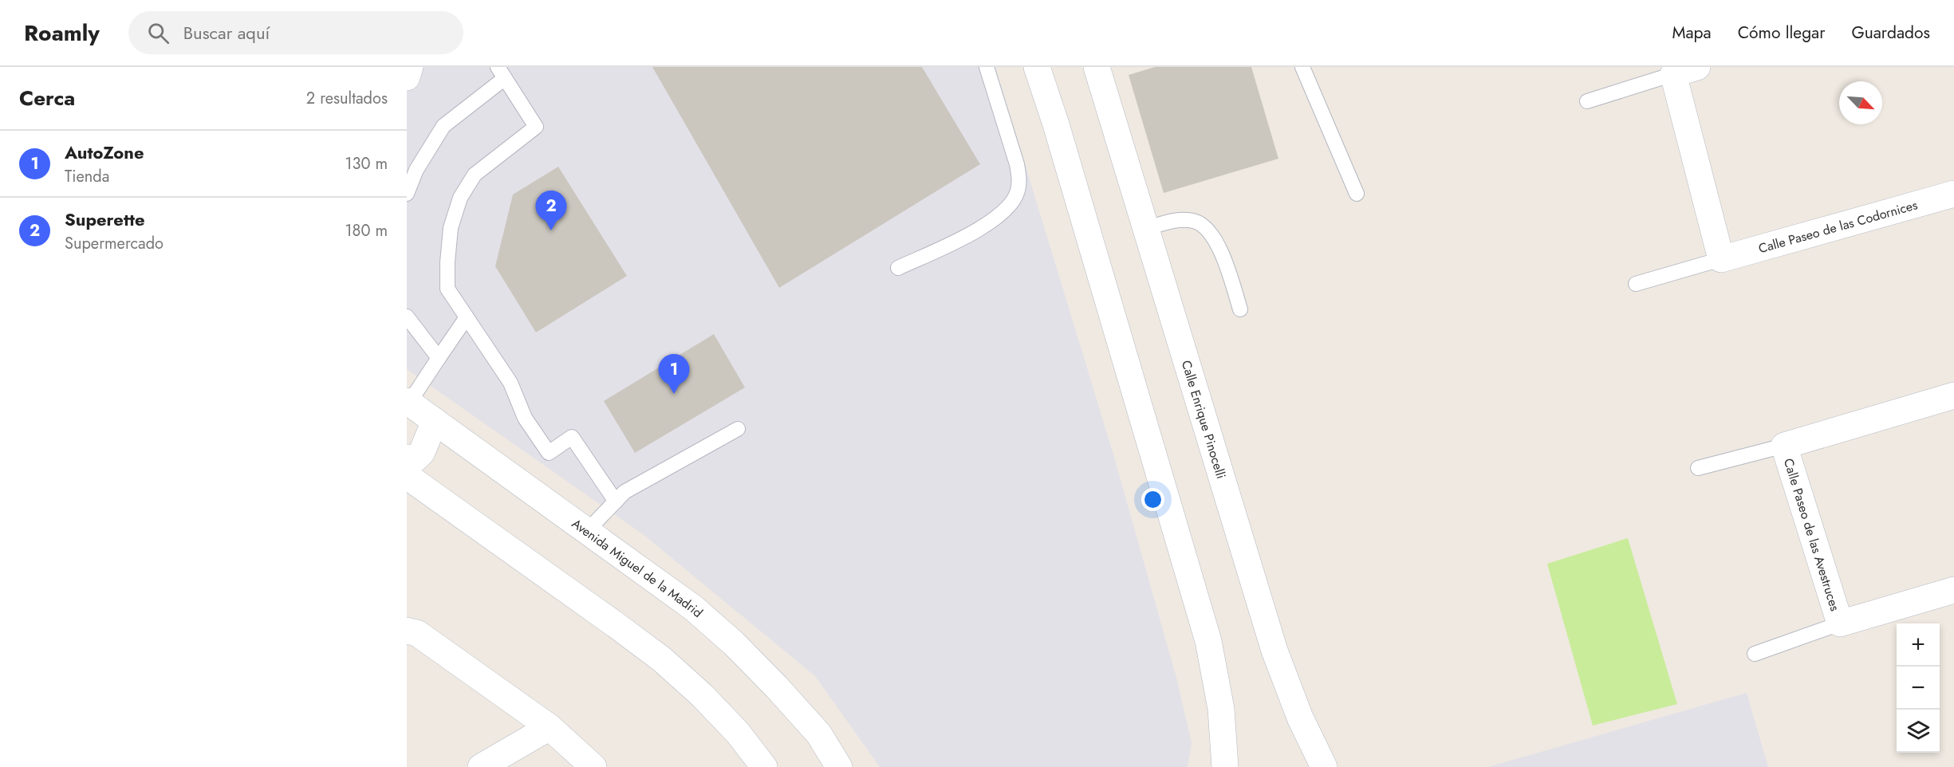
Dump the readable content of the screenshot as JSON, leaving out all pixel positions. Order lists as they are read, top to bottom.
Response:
{
  "streets": {
    "main road": [
      "Calle Paseo de las Codornices",
      "Calle Enrique Pinocelli",
      "Calle Paseo de las Avestruces",
      "Avenida Miguel de la Madrid"
    ]
  },
  "north": "bottom right",
  "page": {
    "header": "Roamly",
    "search": "Buscar aquí",
    "nav": ["Mapa", "Cómo llegar", "Guardados"],
    "heading": ["Cerca", "2 resultados"],
    "list": [
      {
        "mark": "1",
        "name": "AutoZone",
        "note": "Tienda",
        "value": "130 m"
      },
      {
        "mark": "2",
        "name": "Superette",
        "note": "Supermercado",
        "value": "180 m"
      }
    ],
    "pins": ["2", "1"],
    "map_buttons": ["+", "−"]
  }
}
